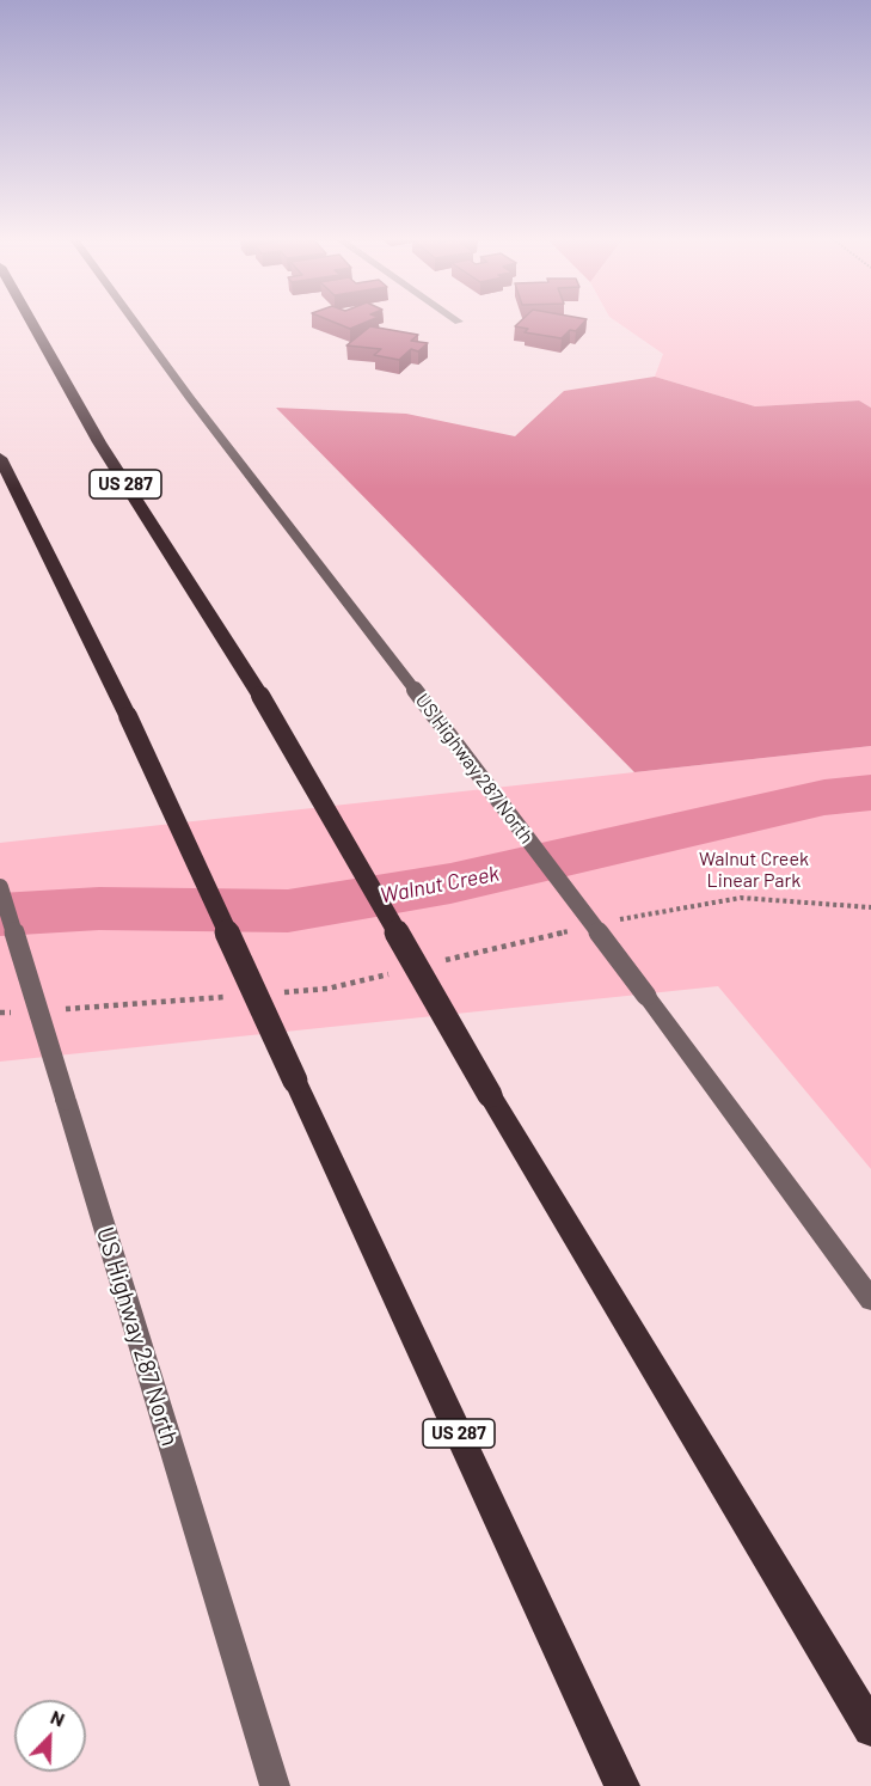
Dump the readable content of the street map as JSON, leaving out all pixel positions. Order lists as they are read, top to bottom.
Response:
{
  "streets": {
    "highway": ["US 287"],
    "main road": ["US Highway 287 North"]
  },
  "water": ["Walnut Creek"],
  "parks": ["Walnut Creek Linear Park"],
  "north": "top right"
}
